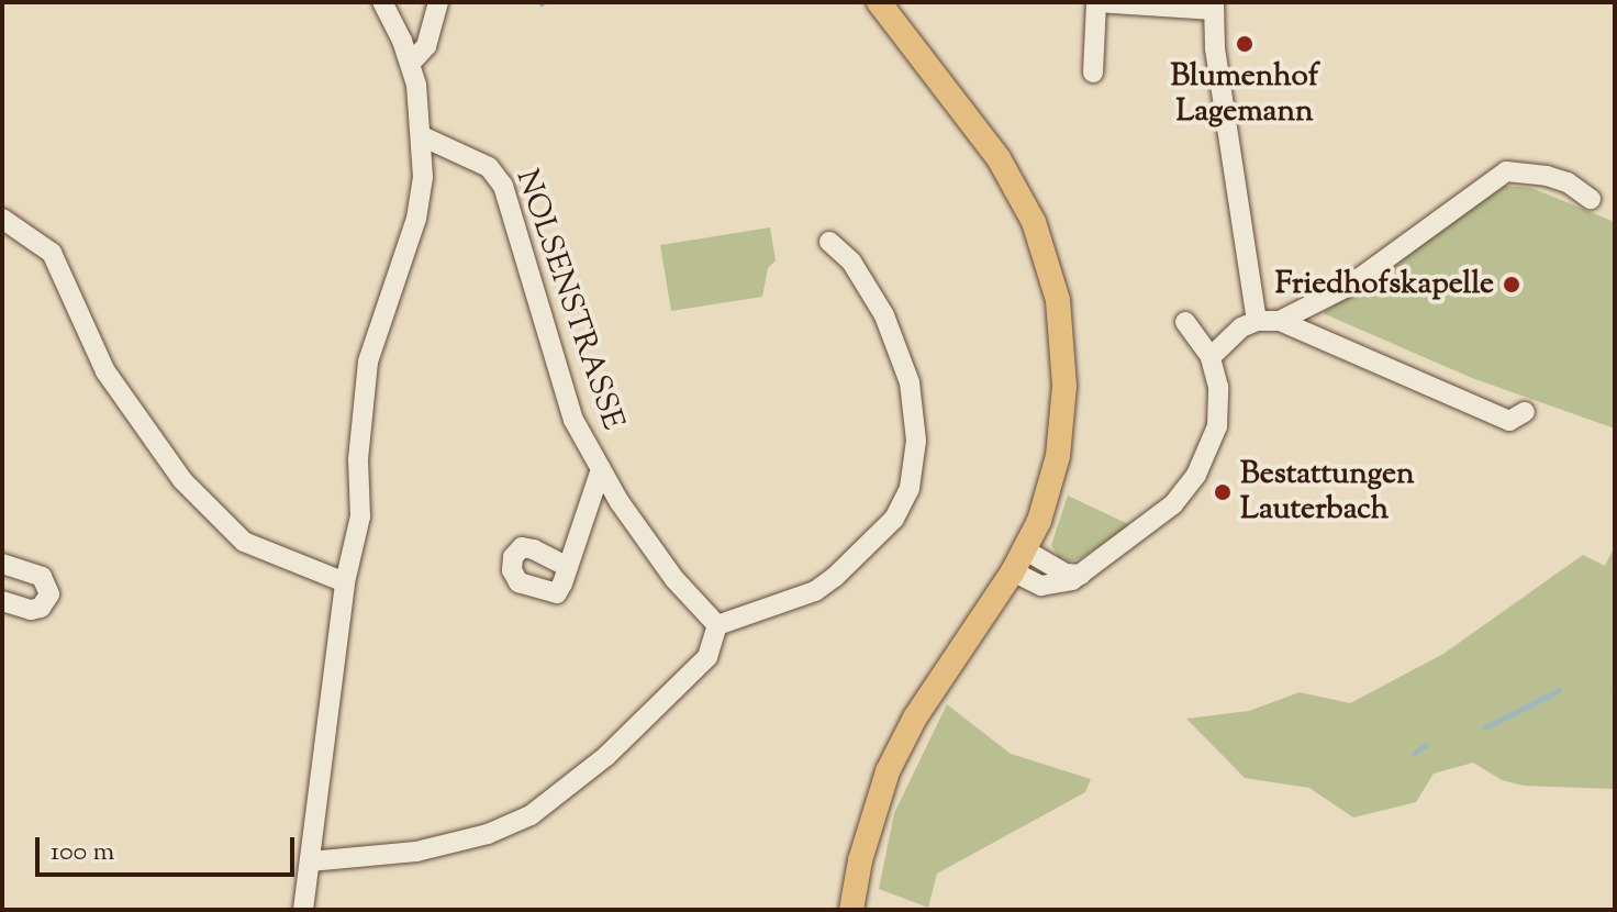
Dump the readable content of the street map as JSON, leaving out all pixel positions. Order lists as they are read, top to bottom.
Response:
{
  "streets": {
    "street": ["NOLSENSTRASSE"]
  },
  "places": ["Blumenhof Lagemann", "Friedhofskapelle", "Bestattungen Lauterbach"],
  "scale_bar": "100 m"
}
